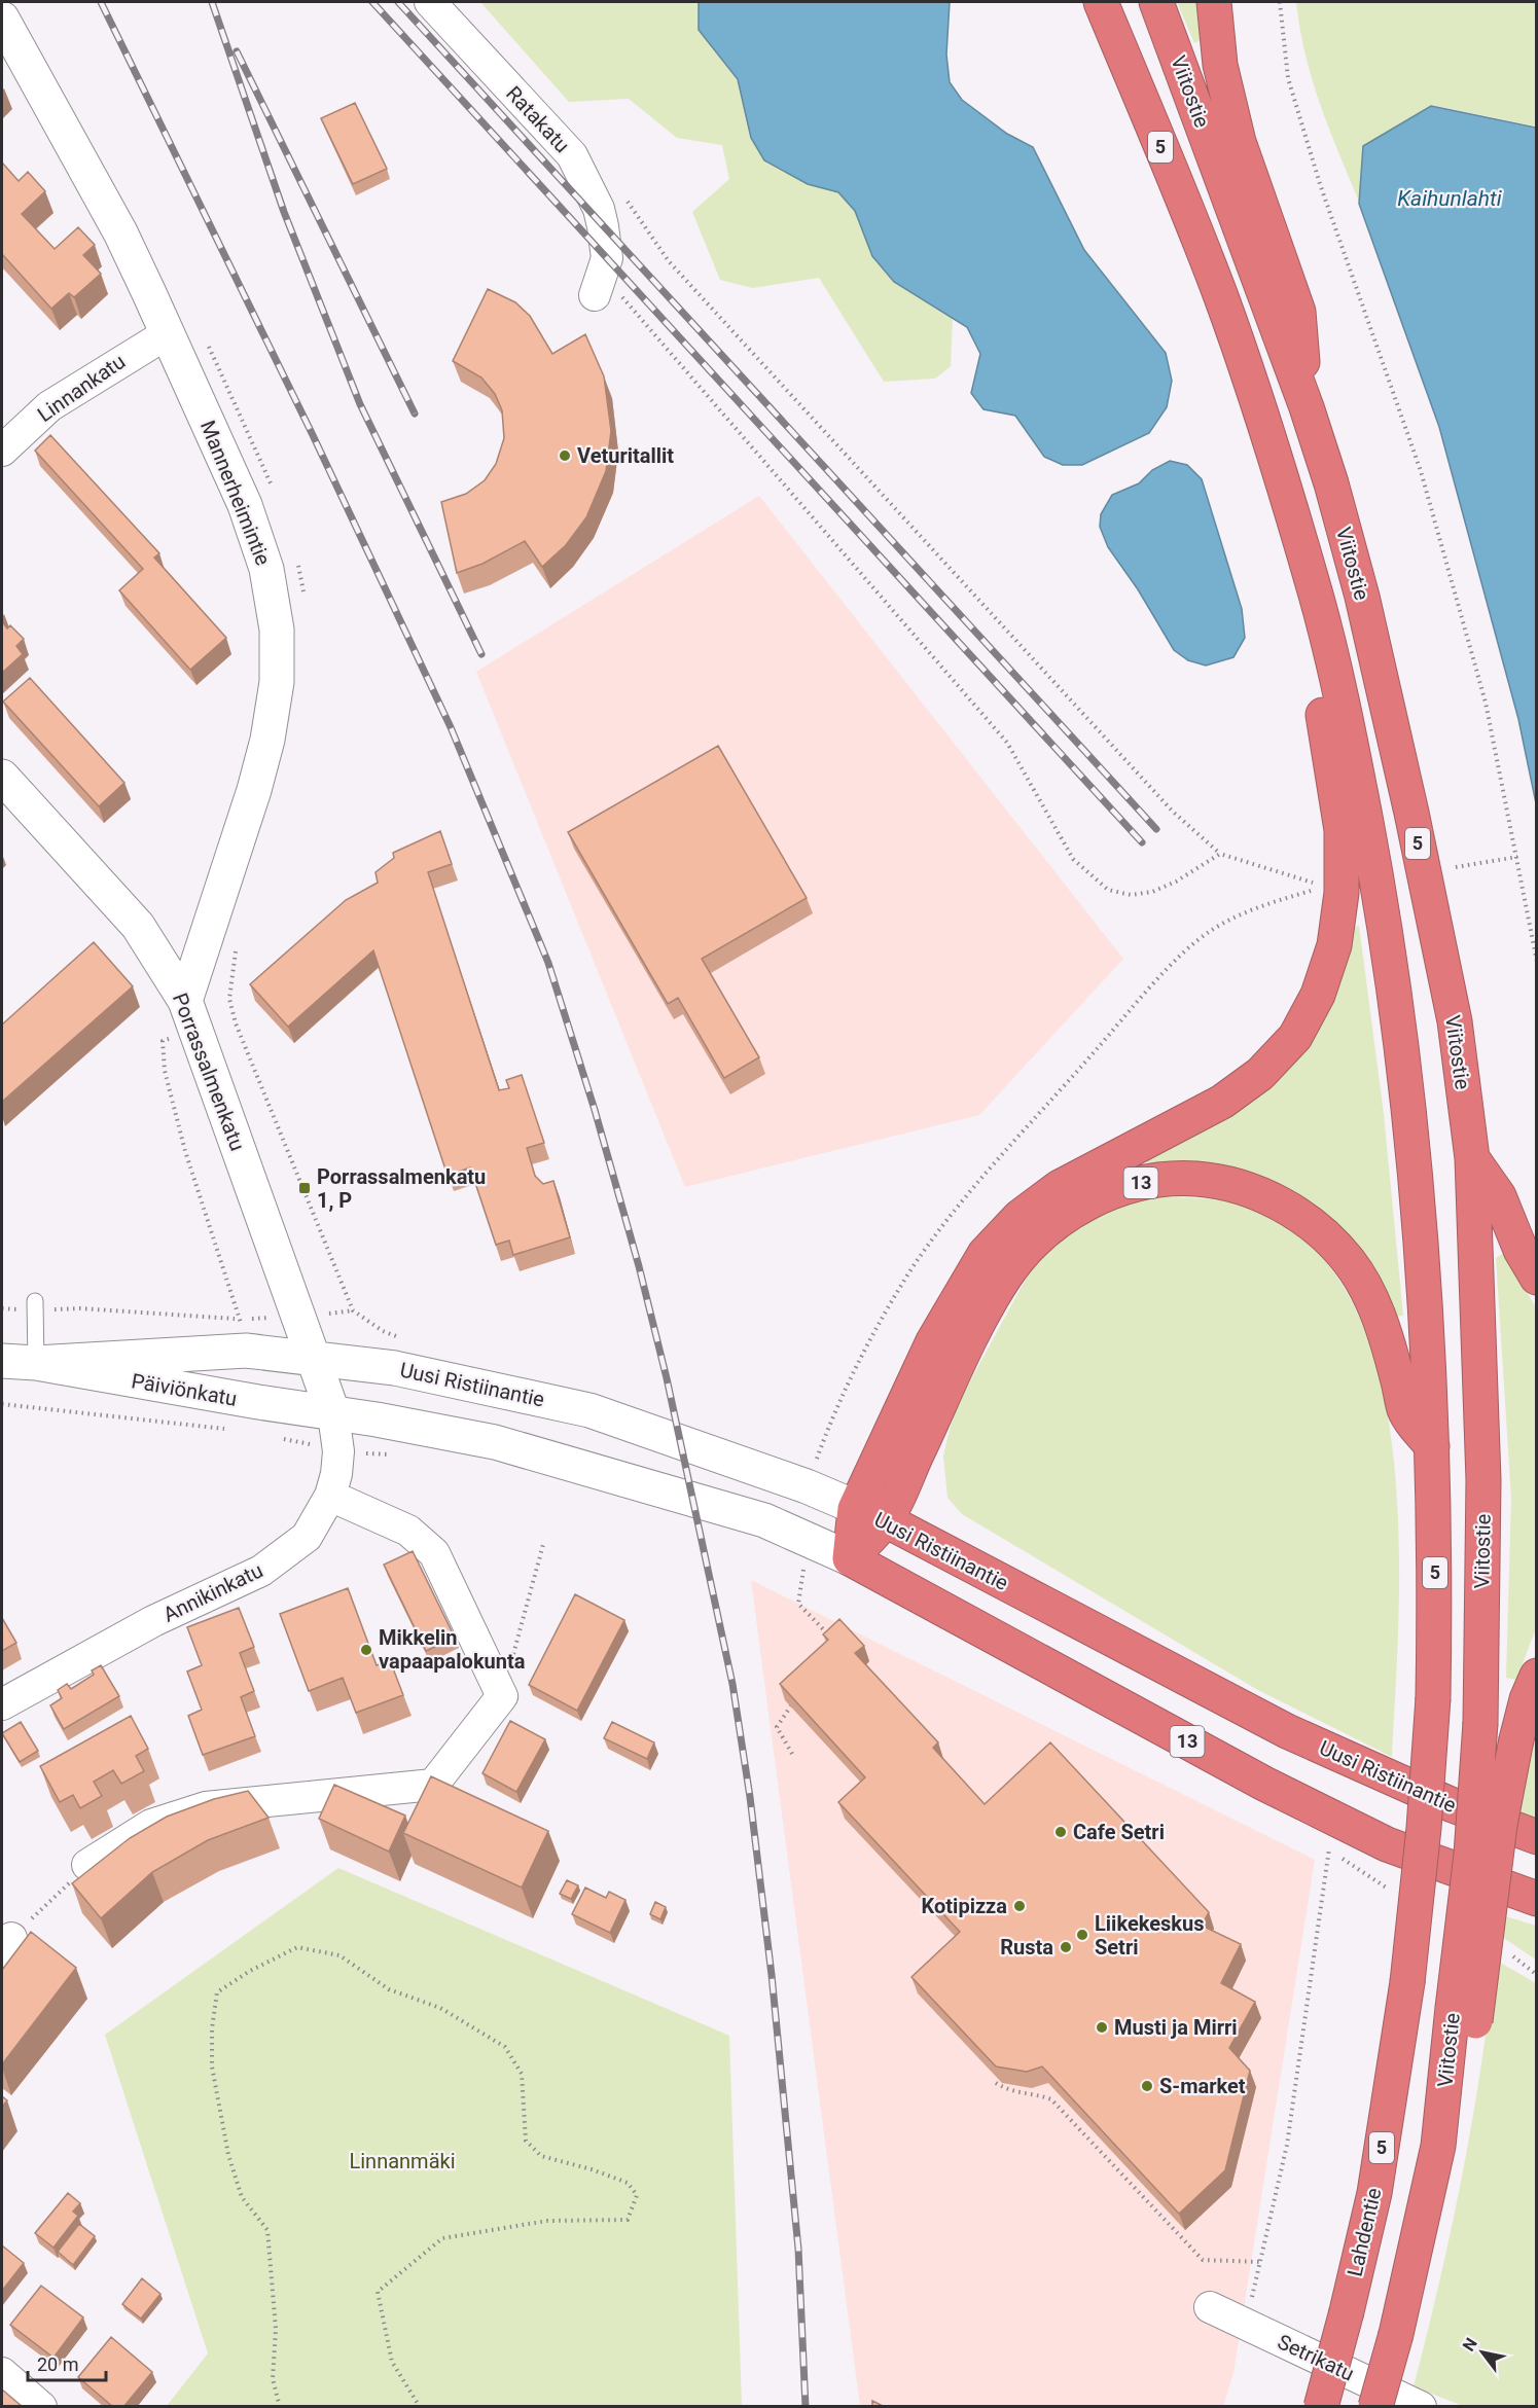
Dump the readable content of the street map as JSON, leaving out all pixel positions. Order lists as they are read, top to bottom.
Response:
{
  "streets": {
    "highway": [
      "Viitostie",
      "5",
      "13",
      "Uusi Ristiinantie",
      "Lahdentie"
    ],
    "street": [
      "Ratakatu",
      "Linnankatu",
      "Mannerheimintie",
      "Porrassalmenkatu",
      "Päiviönkatu",
      "Annikinkatu",
      "Setrikatu"
    ]
  },
  "crossings": [
    ["5", "13"],
    ["5", "Lahdentie"],
    ["Linnankatu", "Mannerheimintie"],
    ["Mannerheimintie", "Porrassalmenkatu"],
    ["Porrassalmenkatu", "Uusi Ristiinantie"],
    ["Porrassalmenkatu", "Päiviönkatu"],
    ["Porrassalmenkatu", "Annikinkatu"],
    ["13", "Uusi Ristiinantie"],
    ["13", "Lahdentie"],
    ["Uusi Ristiinantie", "Päiviönkatu"],
    ["Päiviönkatu", "Annikinkatu"]
  ],
  "water": ["Kaihunlahti"],
  "parks": ["Linnanmäki"],
  "places": {
    "other": [
      "Veturitallit",
      "Mikkelin vapaapalokunta",
      "Cafe Setri",
      "Kotipizza",
      "Liikekeskus Setri",
      "Rusta",
      "Musti ja Mirri",
      "S-market"
    ],
    "transit": ["Porrassalmenkatu 1, P"]
  },
  "scale_bar": "20 m",
  "north": "top left"
}
